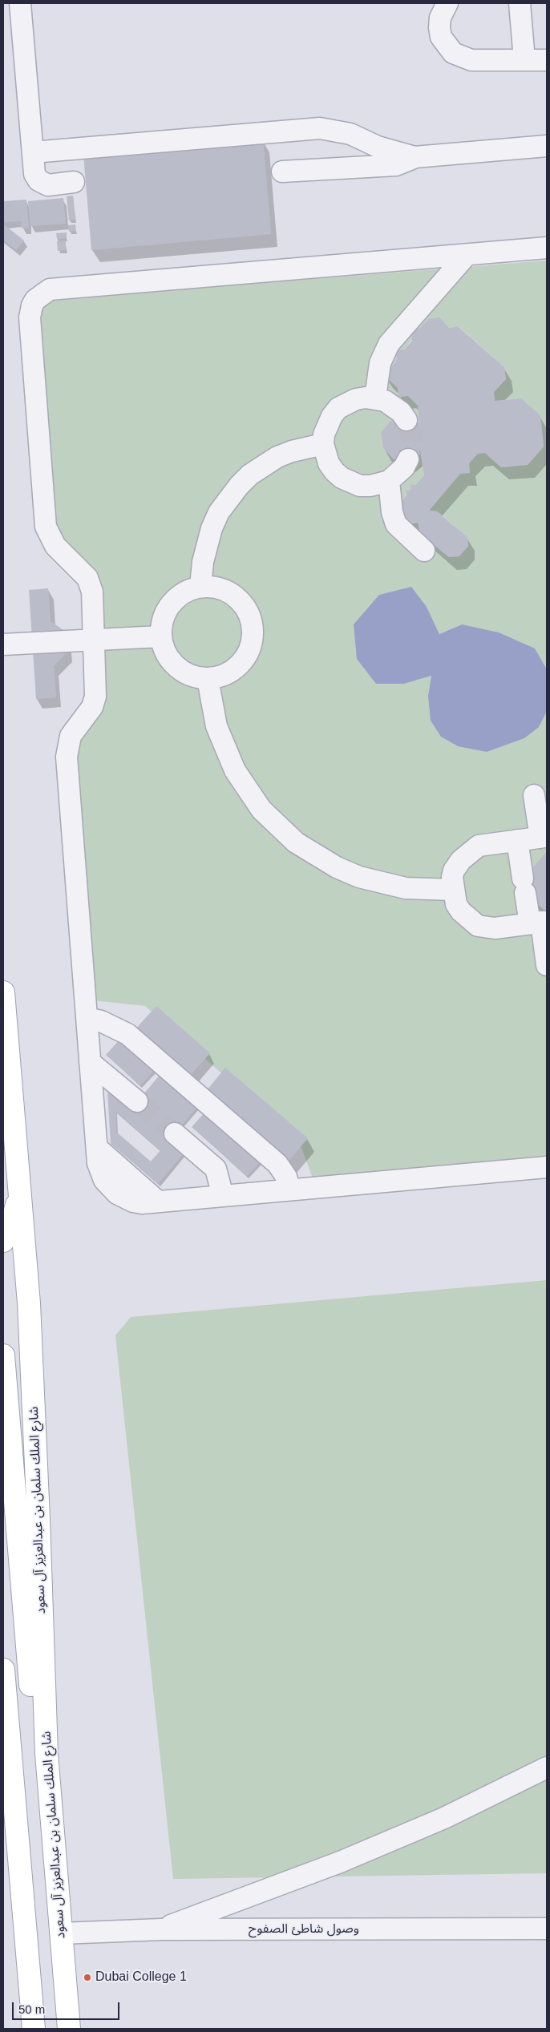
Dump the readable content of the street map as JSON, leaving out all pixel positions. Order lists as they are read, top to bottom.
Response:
{
  "streets": {
    "main road": ["شارع الملك سلمان بن عبدالعزيز آل سعود"],
    "lane": ["وصول شاطئ الصفوح"]
  },
  "crossings": [
    ["شارع الملك سلمان بن عبدالعزيز آل سعود", "وصول شاطئ الصفوح"]
  ],
  "places": ["Dubai College 1"],
  "scale_bar": "50 m"
}
